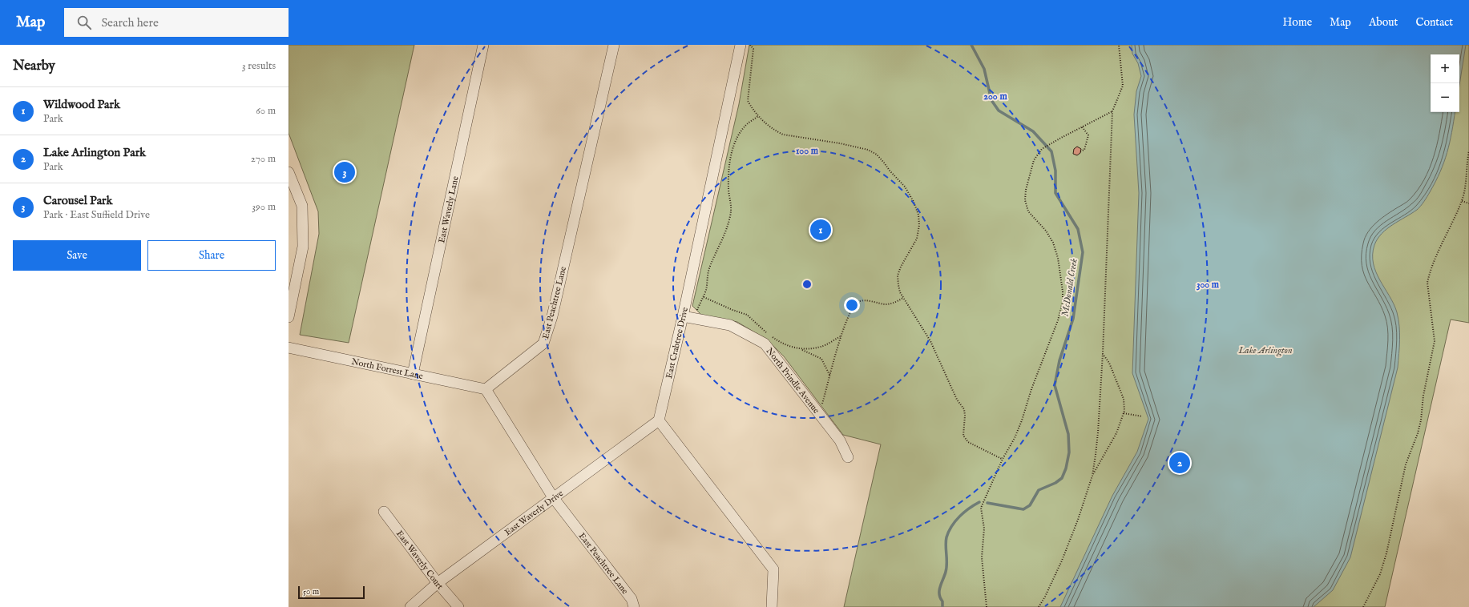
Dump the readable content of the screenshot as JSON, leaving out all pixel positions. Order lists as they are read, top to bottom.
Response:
{
  "streets": {
    "street": [
      "East Waverly Lane",
      "East Peachtree Lane",
      "East Crabtree Drive",
      "North Forrest Lane",
      "North Prindle Avenue",
      "East Waverly Drive",
      "East Waverly Court"
    ]
  },
  "crossings": [
    ["East Waverly Lane", "North Forrest Lane"],
    ["East Peachtree Lane", "North Forrest Lane"],
    ["East Peachtree Lane", "East Waverly Drive"],
    ["East Crabtree Drive", "North Prindle Avenue"],
    ["East Crabtree Drive", "East Waverly Drive"],
    ["East Waverly Drive", "East Waverly Court"]
  ],
  "water": ["McDonald Creek", "Lake Arlington"],
  "scale_bar": "50 m",
  "page": {
    "header": "Map",
    "search": "Search here",
    "nav": [
      "Home",
      "Map",
      "About",
      "Contact"
    ],
    "heading": ["Nearby", "3 results"],
    "map_buttons": ["+", "−"],
    "list": [
      {
        "mark": "1",
        "name": "Wildwood Park",
        "note": "Park",
        "value": "60 m"
      },
      {
        "mark": "2",
        "name": "Lake Arlington Park",
        "note": "Park",
        "value": "270 m"
      },
      {
        "mark": "3",
        "name": "Carousel Park",
        "note": "Park · East Suffield Drive",
        "value": "390 m"
      }
    ],
    "pins": ["3", "1", "2"],
    "buttons": ["Save", "Share"],
    "scale": "50 m"
  },
  "rings": ["200 m", "100 m", "300 m"]
}
